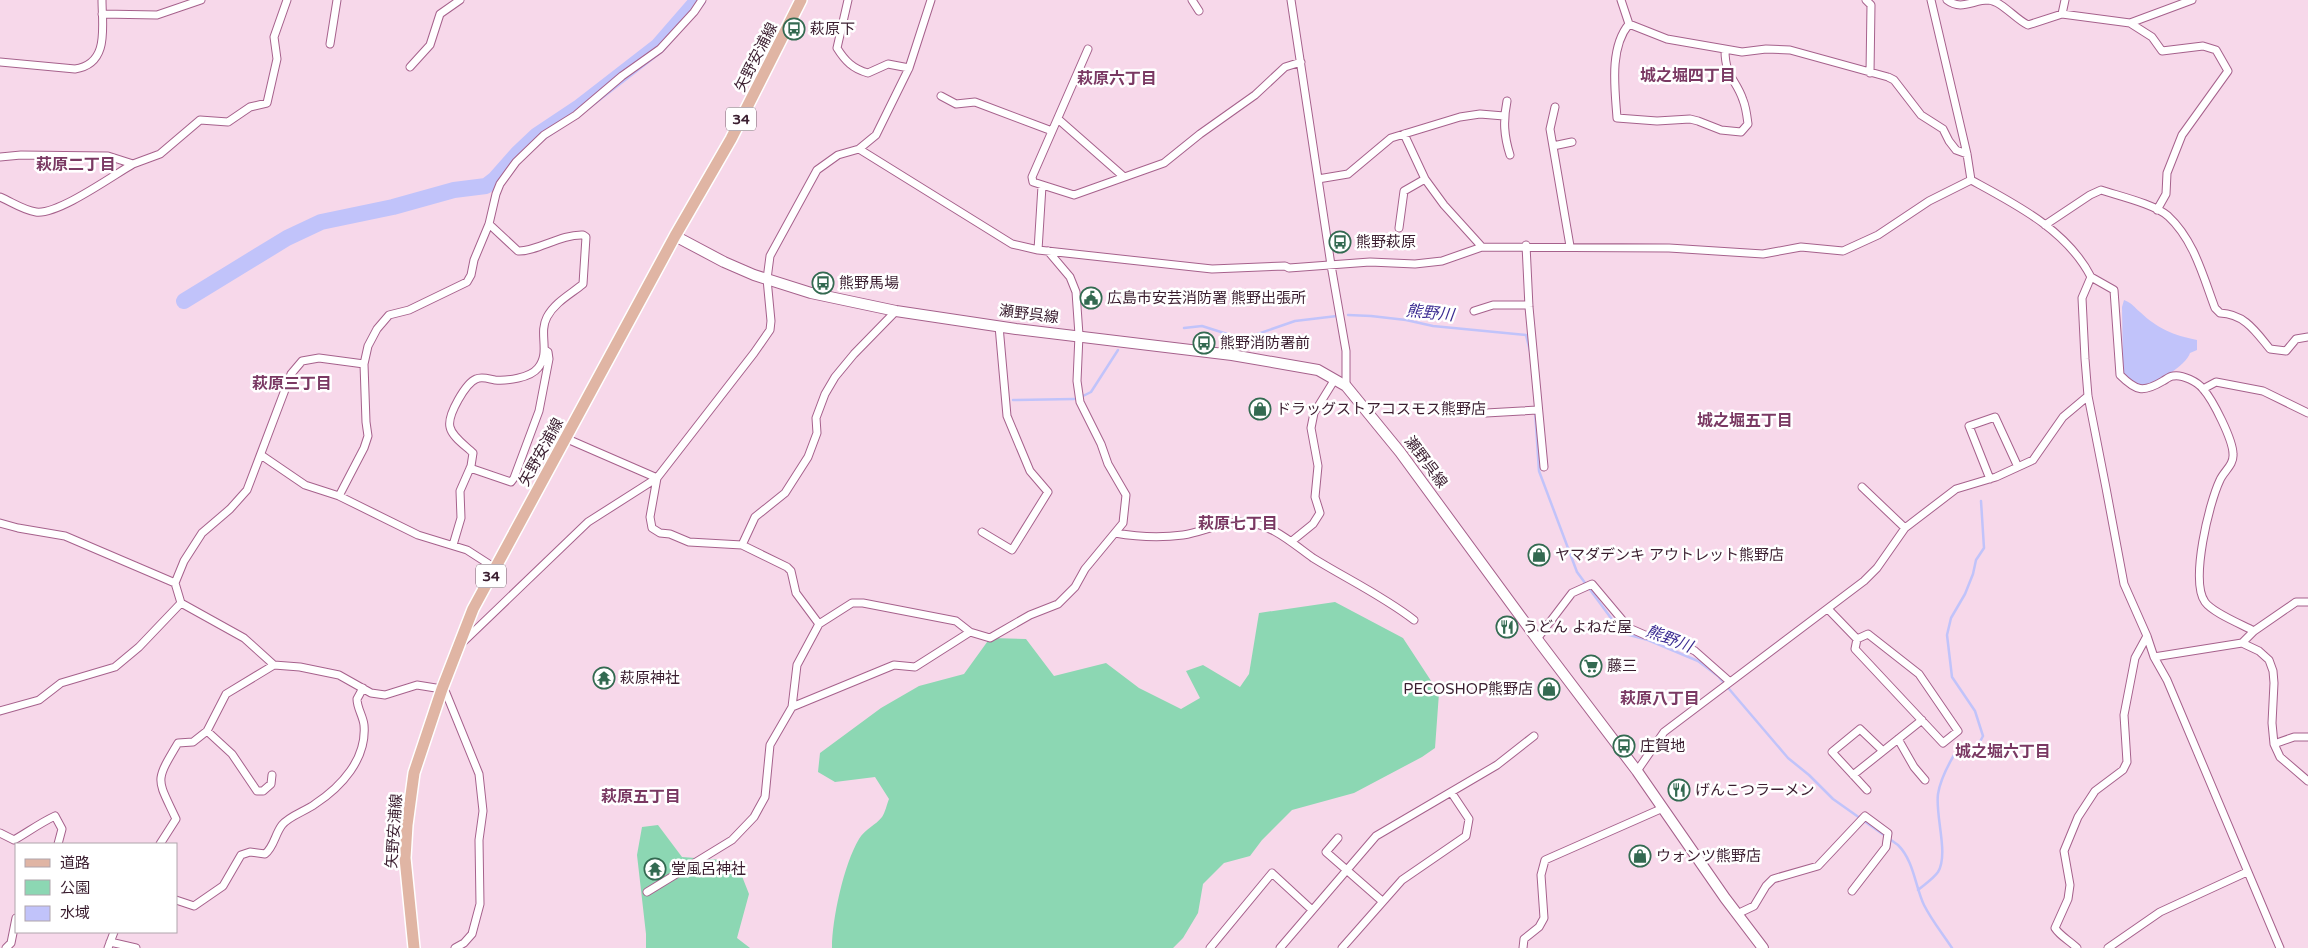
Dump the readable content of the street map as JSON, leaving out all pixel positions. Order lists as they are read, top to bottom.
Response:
{
  "streets": {
    "main road": ["矢野安浦線", "34", "瀬野呉線"]
  },
  "crossings": [
    ["矢野安浦線", "瀬野呉線"]
  ],
  "districts": [
    "城之堀四丁目",
    "萩原六丁目",
    "萩原二丁目",
    "萩原三丁目",
    "城之堀五丁目",
    "萩原七丁目",
    "萩原八丁目",
    "城之堀六丁目",
    "萩原五丁目"
  ],
  "water": ["熊野川"],
  "places": {
    "bus stop": [
      "萩原下",
      "熊野萩原",
      "熊野馬場",
      "熊野消防署前",
      "庄賀地"
    ],
    "public building": ["広島市安芸消防署 熊野出張所"],
    "shop": [
      "ドラッグストアコスモス熊野店",
      "ヤマダデンキ アウトレット熊野店",
      "PECOSHOP熊野店",
      "ウォンツ熊野店"
    ],
    "restaurant": ["うどん よねだ屋", "げんこつラーメン"],
    "supermarket": ["藤三"],
    "temple": ["萩原神社", "堂風呂神社"]
  },
  "legend": ["道路", "公園", "水域"]
}
